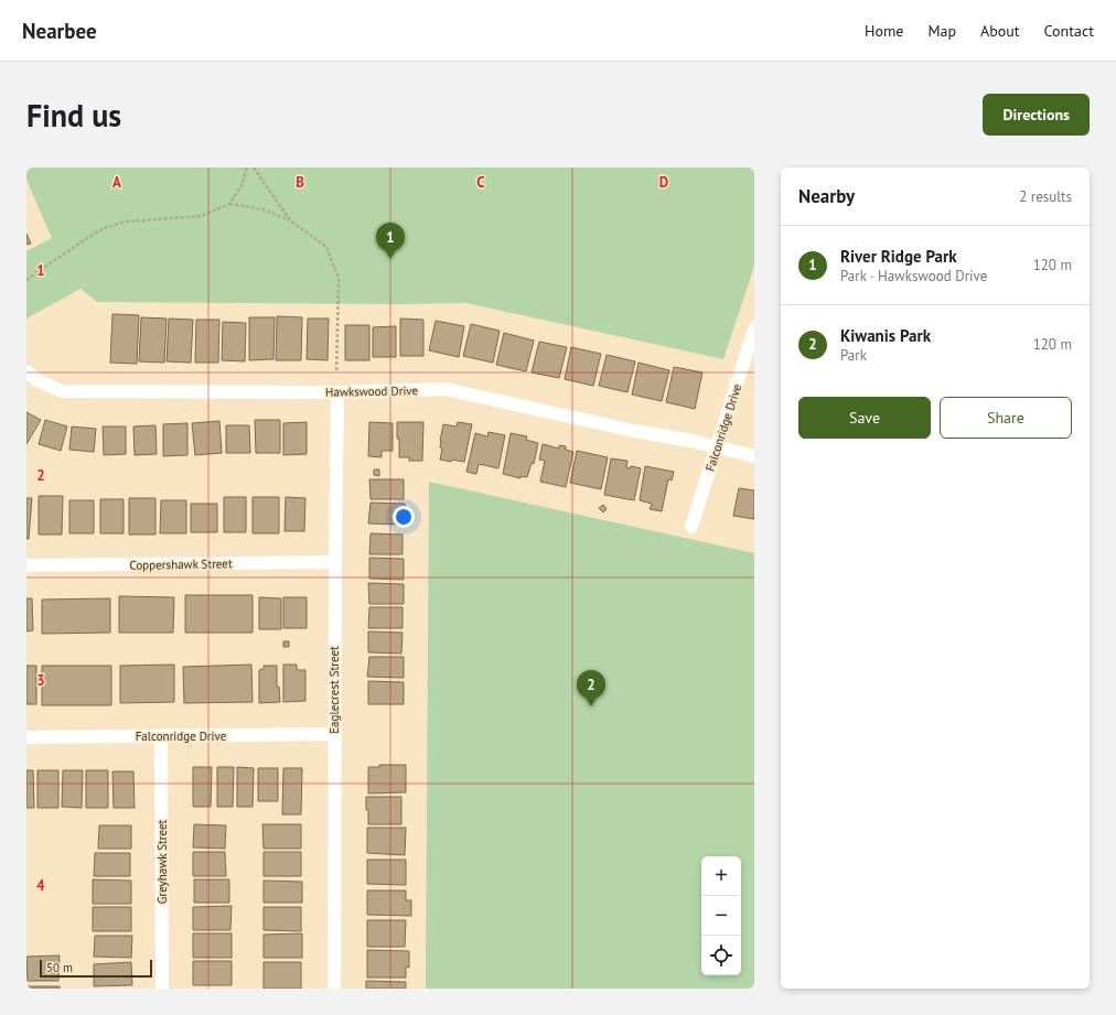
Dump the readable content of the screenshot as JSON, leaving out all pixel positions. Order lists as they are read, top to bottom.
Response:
{
  "streets": {
    "street": [
      "Hawkswood Drive",
      "Falconridge Drive",
      "Coppershawk Street",
      "Eaglecrest Street",
      "Greyhawk Street"
    ]
  },
  "crossings": [
    ["Hawkswood Drive", "Falconridge Drive"],
    ["Hawkswood Drive", "Eaglecrest Street"],
    ["Falconridge Drive", "Eaglecrest Street"],
    ["Falconridge Drive", "Greyhawk Street"],
    ["Coppershawk Street", "Eaglecrest Street"]
  ],
  "scale_bar": "50 m",
  "page": {
    "header": "Nearbee",
    "nav": [
      "Home",
      "Map",
      "About",
      "Contact"
    ],
    "buttons": [
      "Directions",
      ["Save", "Share"]
    ],
    "title": "Find us",
    "heading": ["Nearby", "2 results"],
    "pins": ["1", "2"],
    "list": [
      {
        "mark": "1",
        "name": "River Ridge Park",
        "note": "Park · Hawkswood Drive",
        "value": "120 m"
      },
      {
        "mark": "2",
        "name": "Kiwanis Park",
        "note": "Park",
        "value": "120 m"
      }
    ],
    "map_buttons": ["+", "−"],
    "scale": "50 m"
  },
  "grid": {
    "columns": [
      "A",
      "B",
      "C",
      "D"
    ],
    "rows": [
      "1",
      "2",
      "3",
      "4"
    ]
  }
}
